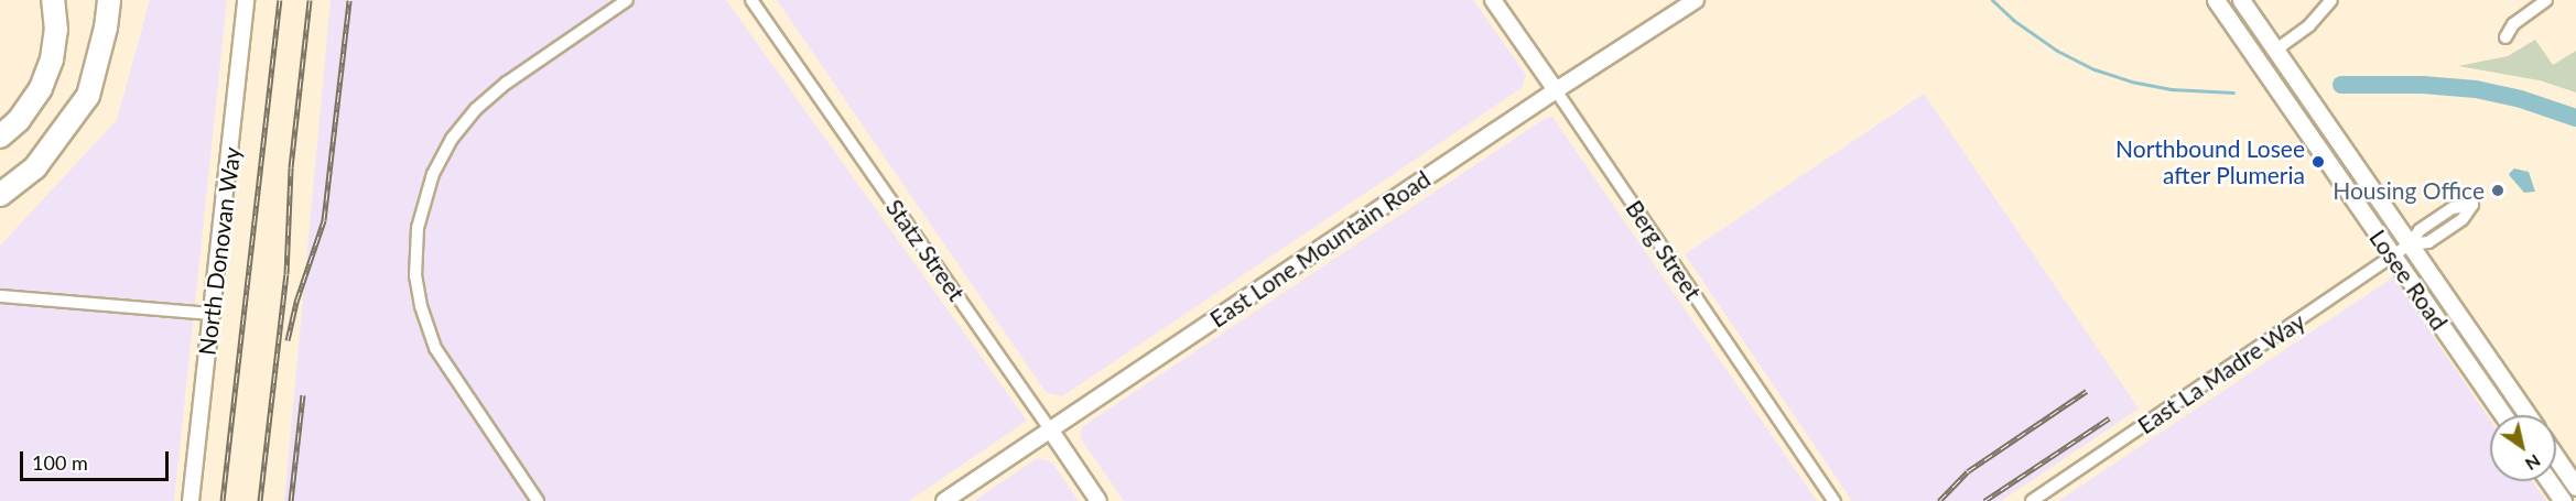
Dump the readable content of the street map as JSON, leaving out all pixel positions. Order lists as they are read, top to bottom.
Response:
{
  "streets": {
    "main road": ["Losee Road"],
    "street": [
      "East Lone Mountain Road",
      "Statz Street",
      "Berg Street",
      "North Donovan Way",
      "East La Madre Way"
    ]
  },
  "crossings": [
    ["East Lone Mountain Road", "Statz Street"],
    ["East Lone Mountain Road", "Berg Street"],
    ["Losee Road", "East La Madre Way"]
  ],
  "places": ["Northbound Losee after Plumeria", "Housing Office"],
  "scale_bar": "100 m",
  "north": "bottom right"
}
